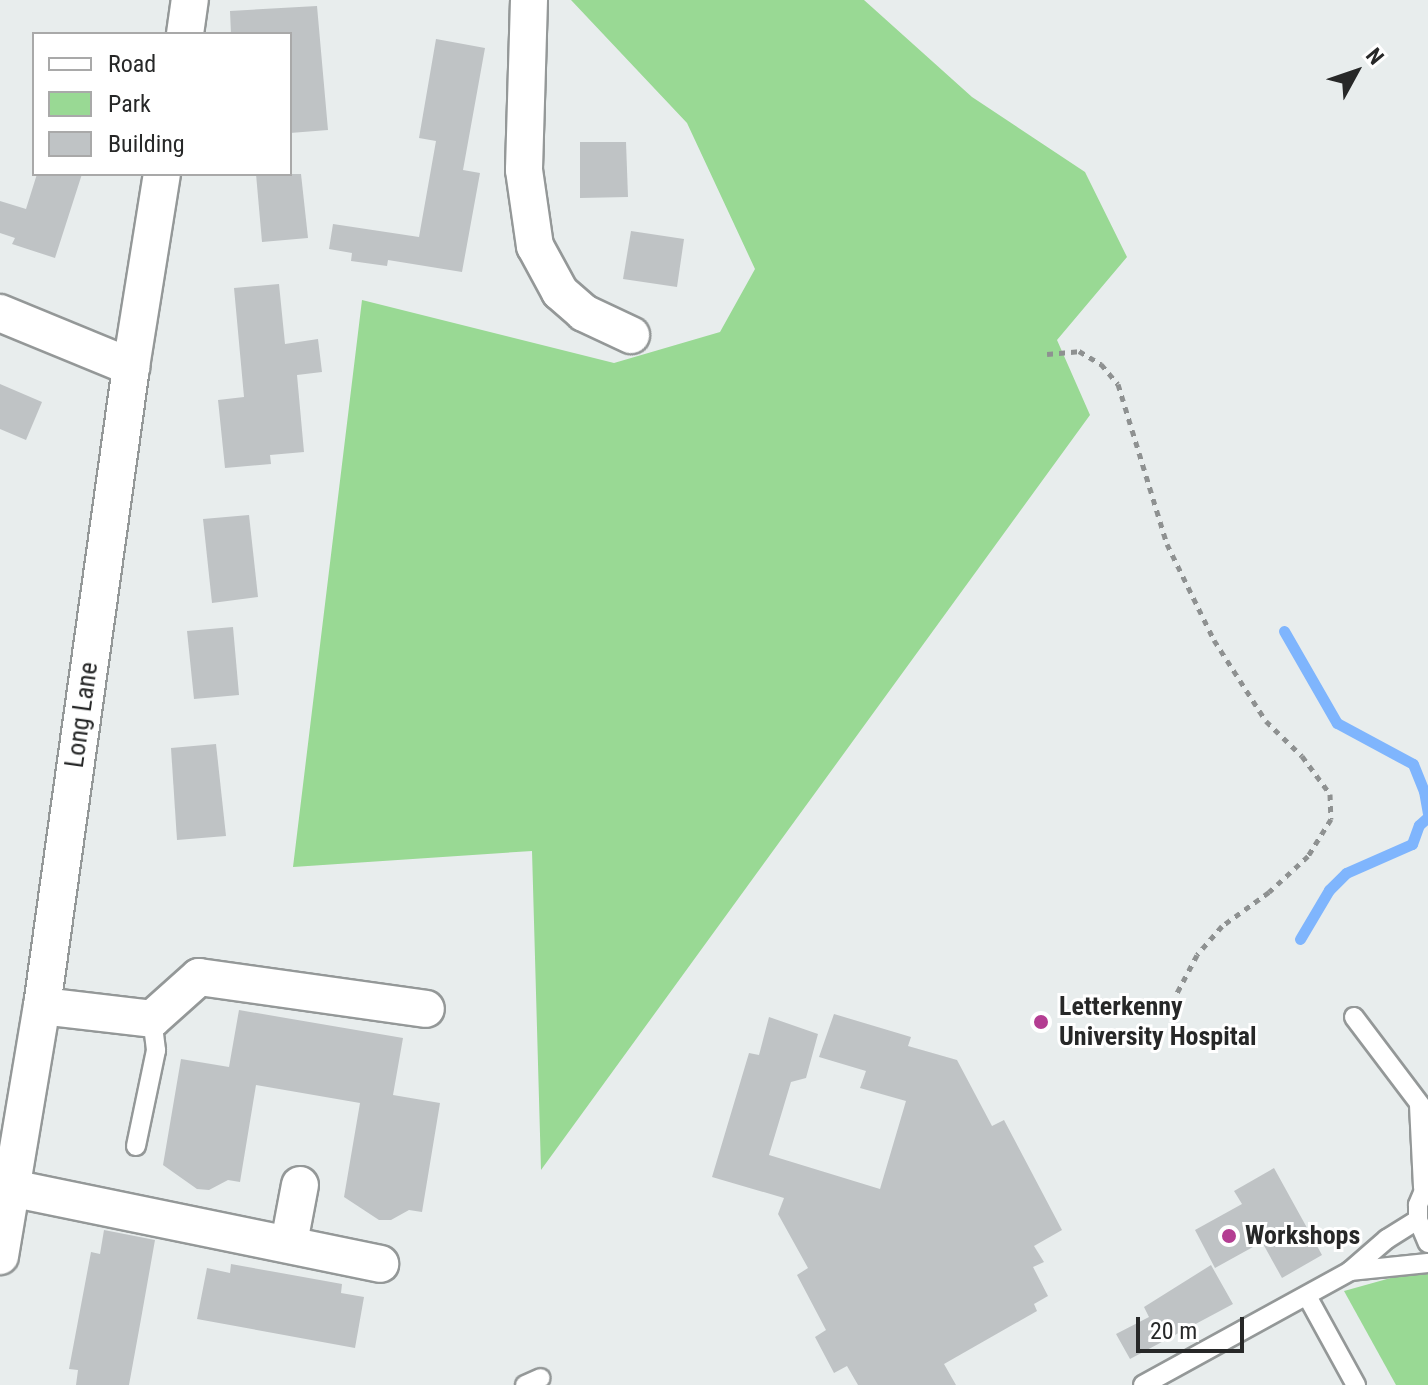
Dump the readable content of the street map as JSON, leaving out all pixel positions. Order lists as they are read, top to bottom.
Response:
{
  "streets": {
    "street": ["Long Lane"]
  },
  "places": ["Letterkenny University Hospital", "Workshops"],
  "legend": ["Road", "Park", "Building"],
  "scale_bar": "20 m",
  "north": "top right"
}
